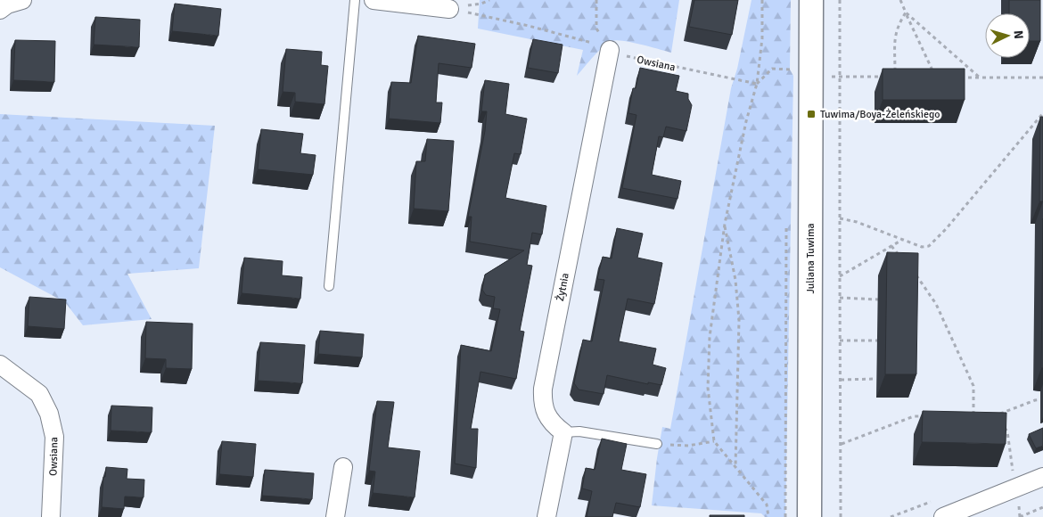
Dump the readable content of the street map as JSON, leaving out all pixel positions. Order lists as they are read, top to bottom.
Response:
{
  "streets": {
    "street": ["Owsiana", "Juliana Tuwima", "Żytnia"]
  },
  "crossings": [
    ["Owsiana", "Żytnia"]
  ],
  "places": {
    "transit": ["Tuwima/Boya-Żeleńskiego"]
  },
  "north": "right"
}
